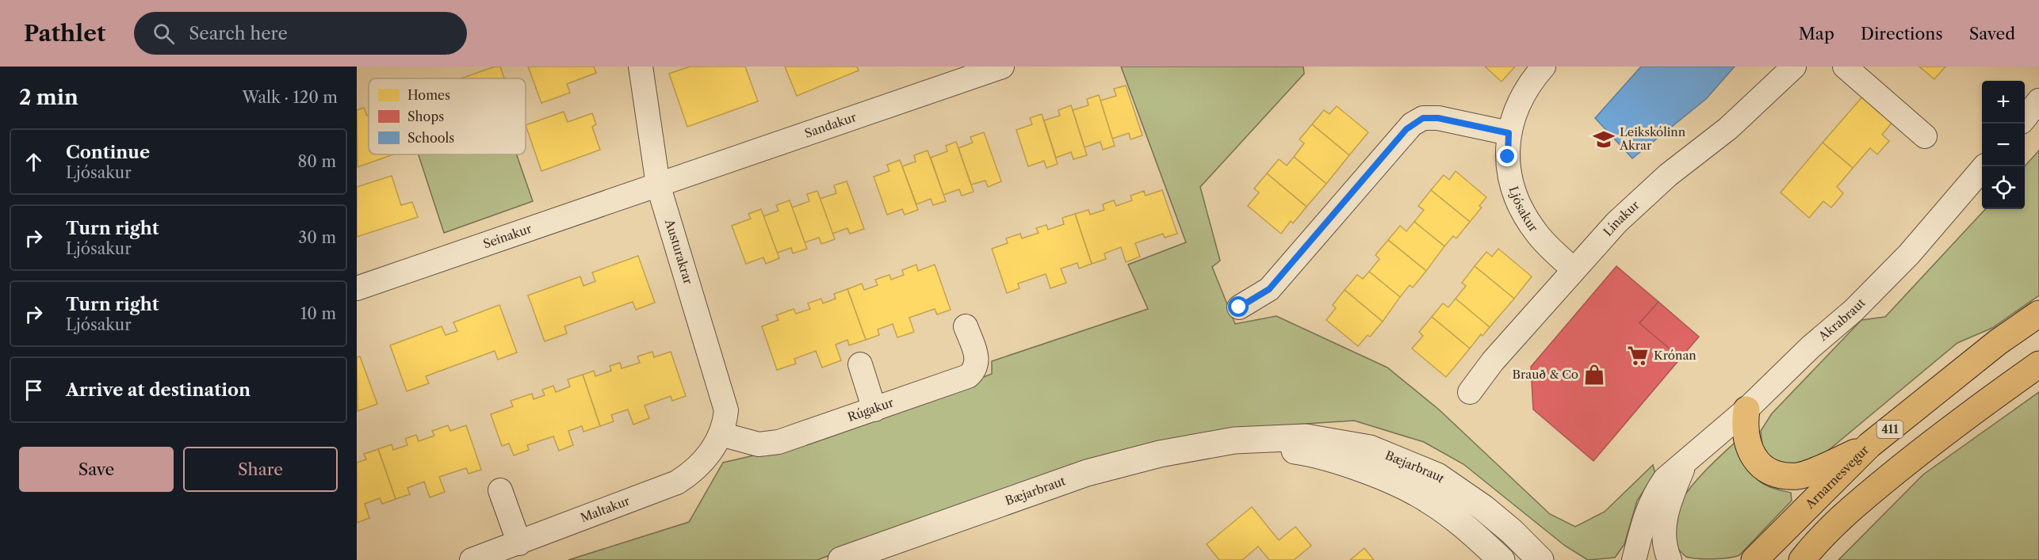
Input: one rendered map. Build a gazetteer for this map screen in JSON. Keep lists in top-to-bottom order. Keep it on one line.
{"streets":{"main road":["411","Arnarnesvegur"],"street":["Sandakur","Ljósakur","Línakur","Seinakur","Austurakrar","Akrabraut","Rúgakur","Bæjarbraut","Maltakur"]},"crossings":[["Sandakur","Seinakur"],["Sandakur","Austurakrar"],["Ljósakur","Línakur"],["Seinakur","Austurakrar"],["Austurakrar","Rúgakur"],["Austurakrar","Maltakur"],["Rúgakur","Maltakur"]],"places":{"school or university":["Leikskólinn Akrar"],"supermarket":["Krónan"],"shop":["Brauð & Co"]},"legend":["Homes","Shops","Schools"],"page":{"header":"Pathlet","search":"Search here","nav":["Map","Directions","Saved"],"heading":["2 min","Walk · 120 m"],"map_buttons":["+","−"],"list":[["Continue","Ljósakur","80 m"],["Turn right","Ljósakur","30 m"],["Turn right","Ljósakur","10 m"],"Arrive at destination"],"buttons":["Save","Share"]}}
